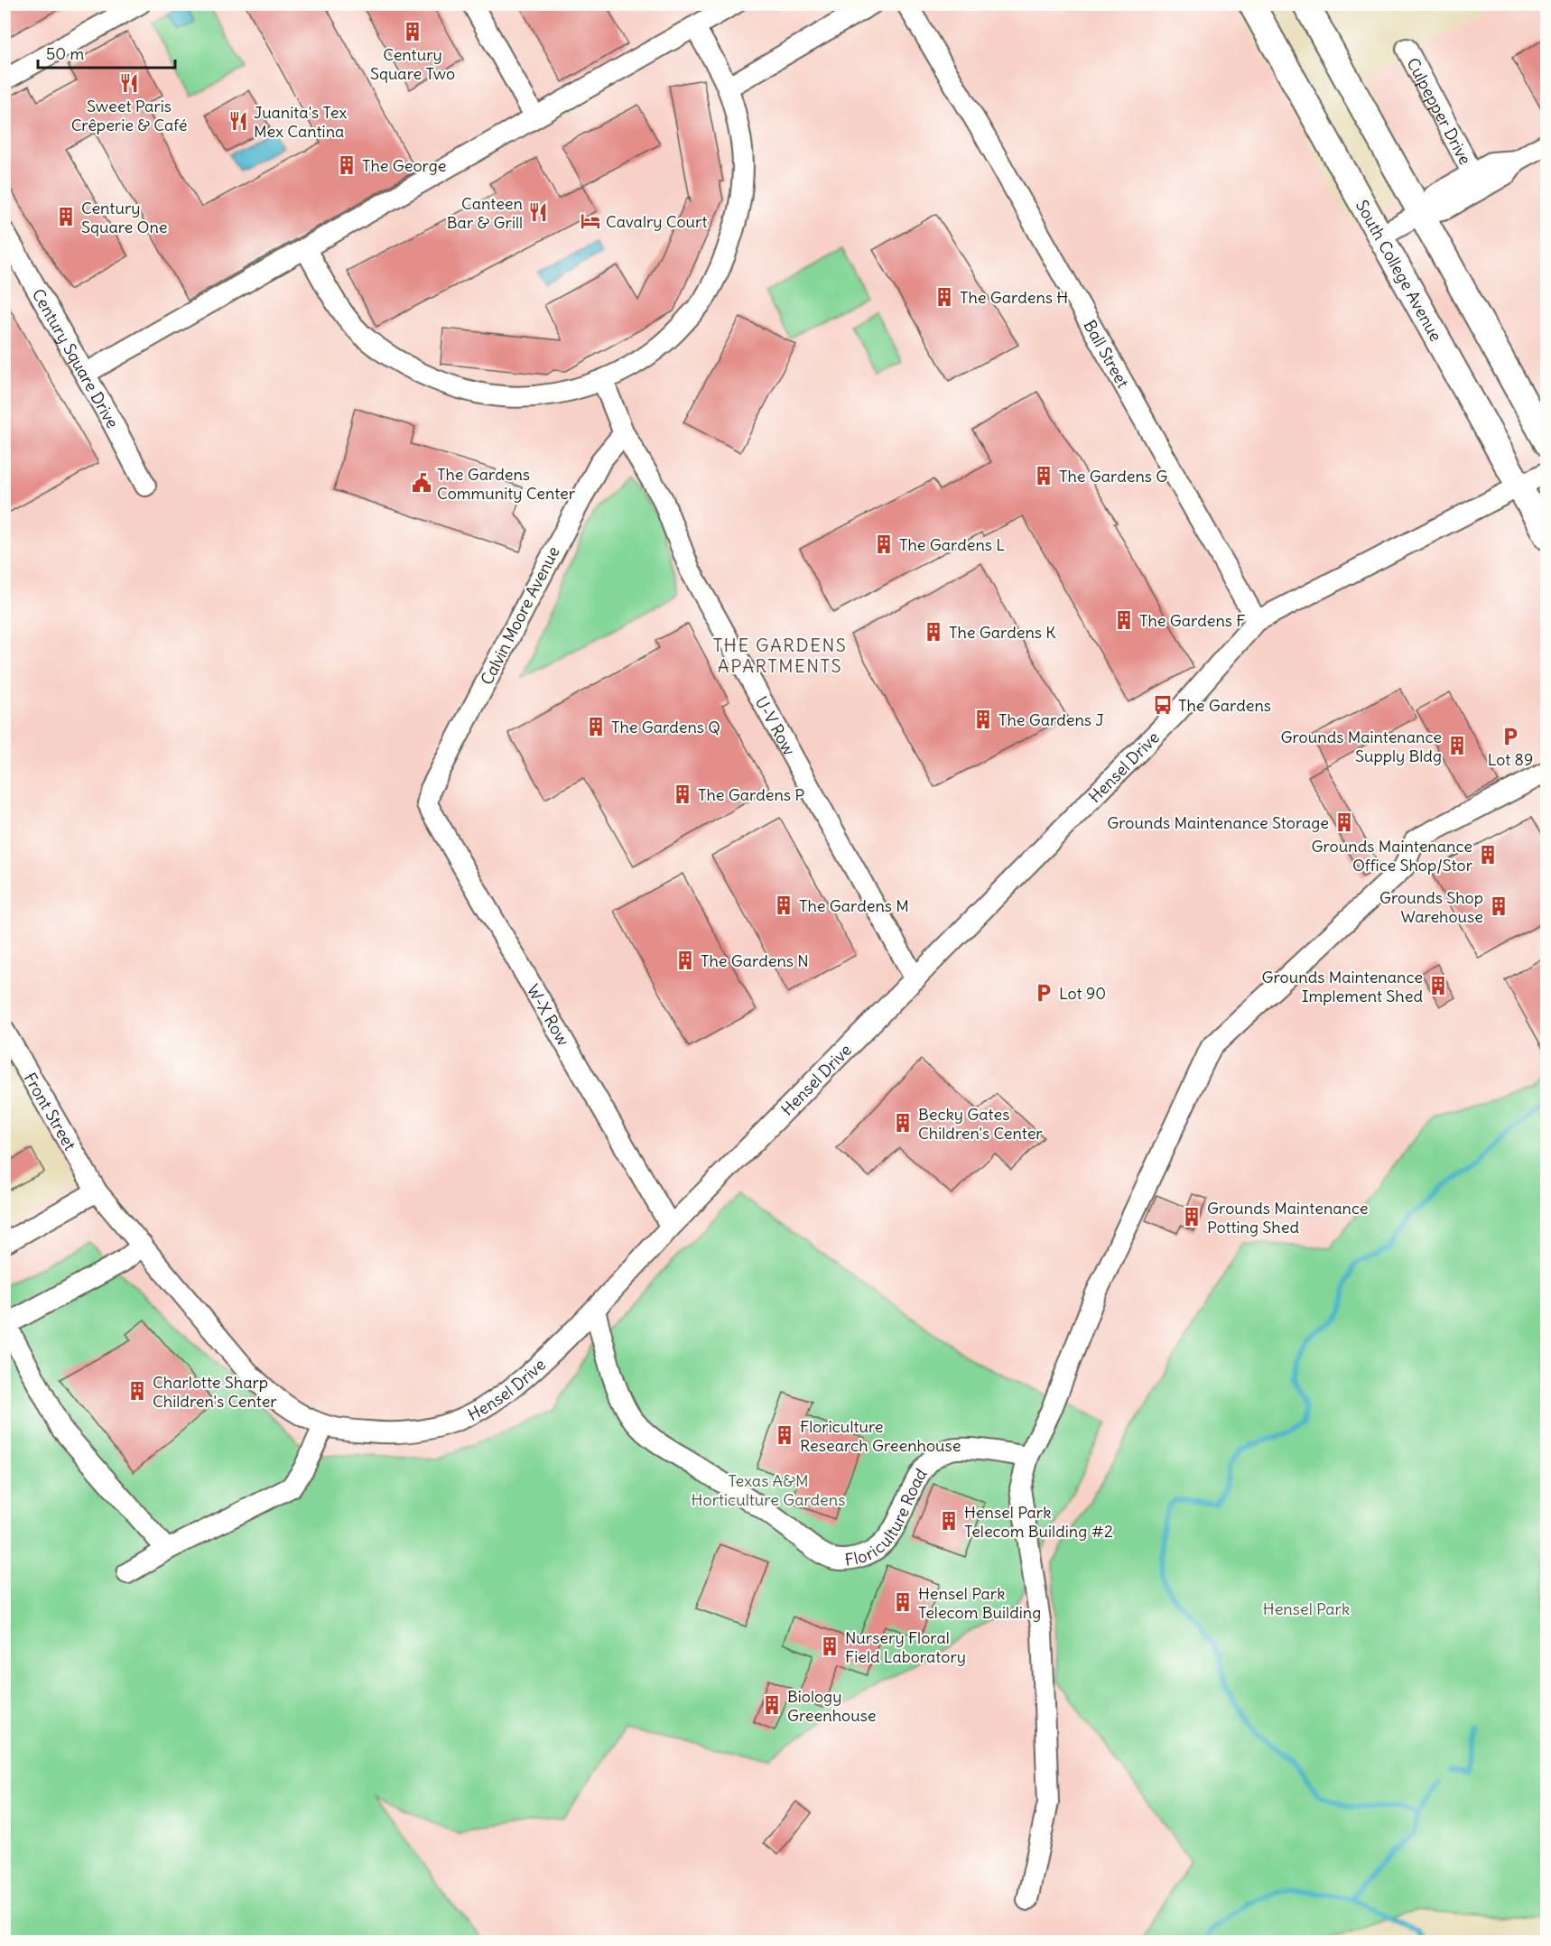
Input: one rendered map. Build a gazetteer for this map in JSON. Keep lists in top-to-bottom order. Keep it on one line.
{"streets":{"main road":["South College Avenue"],"street":["Culpepper Drive","Ball Street","Century Square Drive","Calvin Moore Avenue","U-V Row","Hensel Drive","W-X Row","Front Street","Floriculture Road"]},"crossings":[["South College Avenue","Hensel Drive"],["Ball Street","Hensel Drive"],["Calvin Moore Avenue","U-V Row"],["Calvin Moore Avenue","W-X Row"],["U-V Row","Hensel Drive"],["Hensel Drive","W-X Row"],["Hensel Drive","Front Street"],["Hensel Drive","Floriculture Road"]],"districts":["THE GARDENS APARTMENTS"],"parks":["Texas A&M Horticulture Gardens","Hensel Park"],"places":{"building":["Century Square Two","The George","Century Square One","The Gardens H","The Gardens G","The Gardens L","The Gardens F","The Gardens K","The Gardens J","The Gardens Q","Grounds Maintenance Supply Bldg","The Gardens P","Grounds Maintenance Storage","Grounds Maintenance Office Shop/Stor","The Gardens M","Grounds Shop Warehouse","The Gardens N","Grounds Maintenance Implement Shed","Becky Gates Children's Center","Grounds Maintenance Potting Shed","Charlotte Sharp Children's Center","Floriculture Research Greenhouse","Hensel Park Telecom Building #2","Hensel Park Telecom Building","Nursery Floral Field Laboratory","Biology Greenhouse"],"restaurant":["Sweet Paris Crêperie & Café","Juanita's Tex Mex Cantina","Canteen Bar & Grill"],"hotel":["Cavalry Court"],"public building":["The Gardens Community Center"],"bus stop":["The Gardens"],"parking":["Lot 89","Lot 90"]},"scale_bar":"50 m"}
